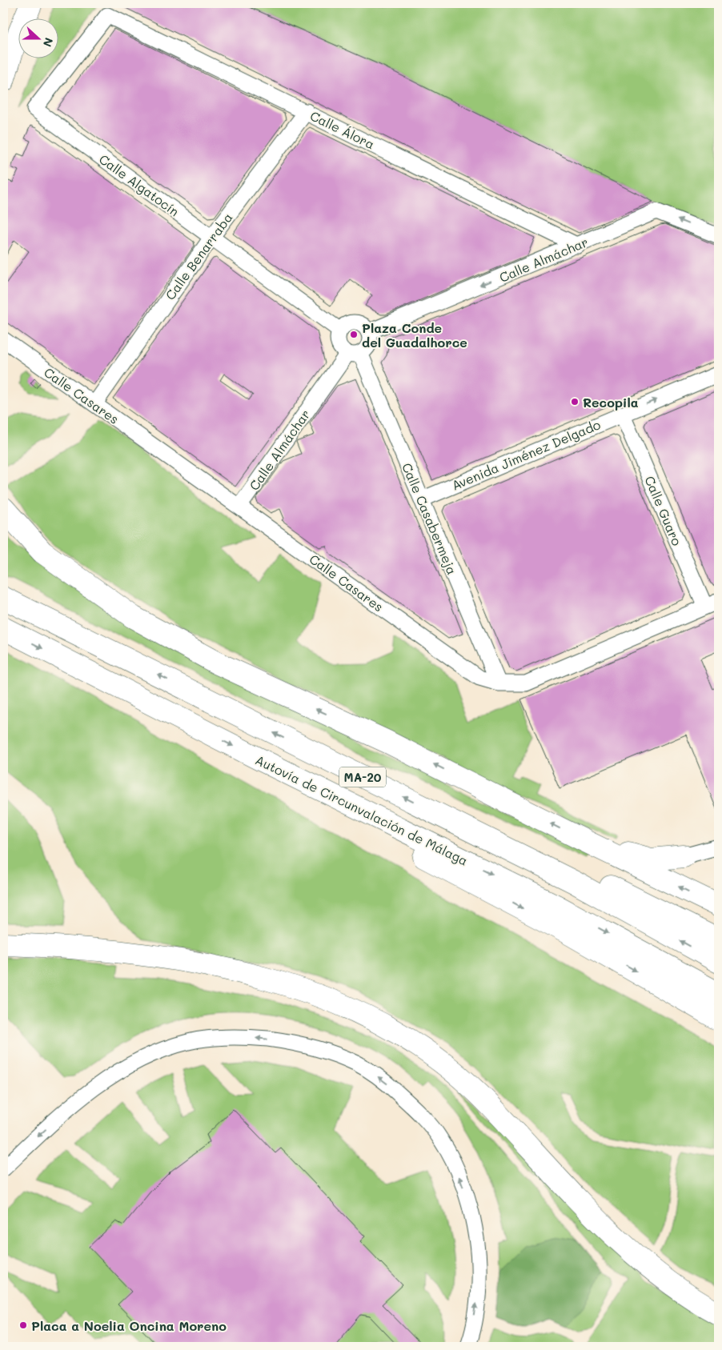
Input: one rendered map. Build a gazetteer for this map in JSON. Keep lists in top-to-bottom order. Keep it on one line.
{"streets":{"main road":["MA-20","Autovía de Circunvalación de Málaga"],"street":["Calle Álora","Calle Algatocín","Calle Benarraba","Calle Almáchar","Calle Casares","Avenida Jiménez Delgado","Calle Guaro","Calle Casabermeja"]},"crossings":[["Calle Álora","Calle Algatocín"],["Calle Álora","Calle Benarraba"],["Calle Álora","Calle Almáchar"],["Calle Algatocín","Calle Benarraba"],["Calle Algatocín","Calle Almáchar"],["Calle Algatocín","Calle Casabermeja"],["Calle Benarraba","Calle Casares"],["Calle Almáchar","Calle Casares"],["Calle Almáchar","Calle Casabermeja"],["Calle Casares","Calle Guaro"],["Calle Casares","Calle Casabermeja"],["Avenida Jiménez Delgado","Calle Guaro"],["Avenida Jiménez Delgado","Calle Casabermeja"]],"one_way":["Calle Almáchar"],"places":["Plaza Conde del Guadalhorce","Recopila","Placa a Noelia Oncina Moreno"],"north":"right"}
